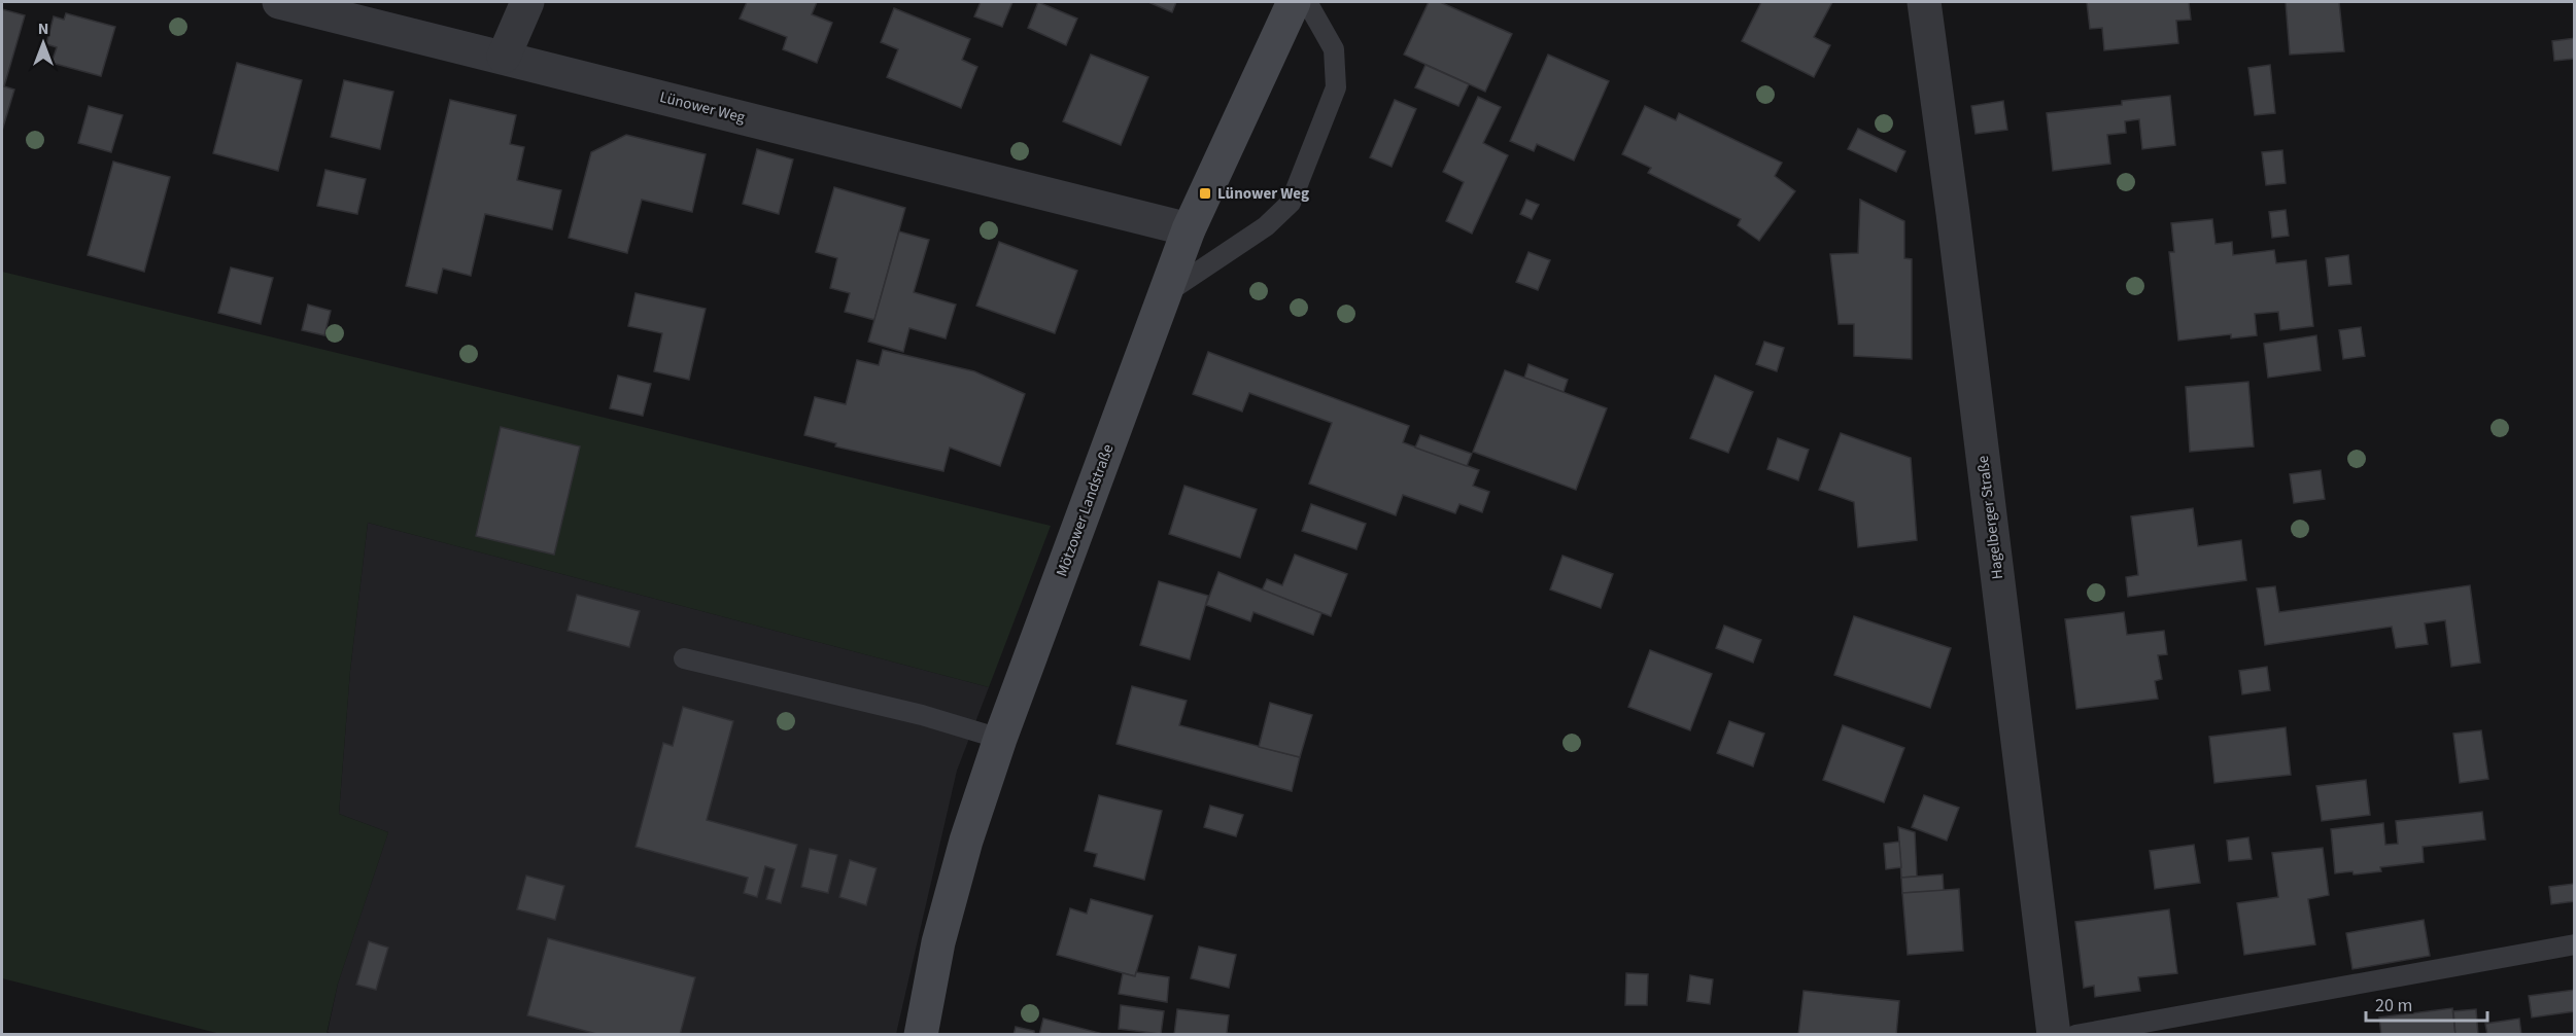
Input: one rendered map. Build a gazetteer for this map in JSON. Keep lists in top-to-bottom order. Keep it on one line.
{"streets":{"main road":["Mötzower Landstraße"],"street":["Lünower Weg","Hagelberger Straße"]},"crossings":[["Lünower Weg","Mötzower Landstraße"]],"places":{"transit":["Lünower Weg"]},"scale_bar":"20 m","north":"top"}
